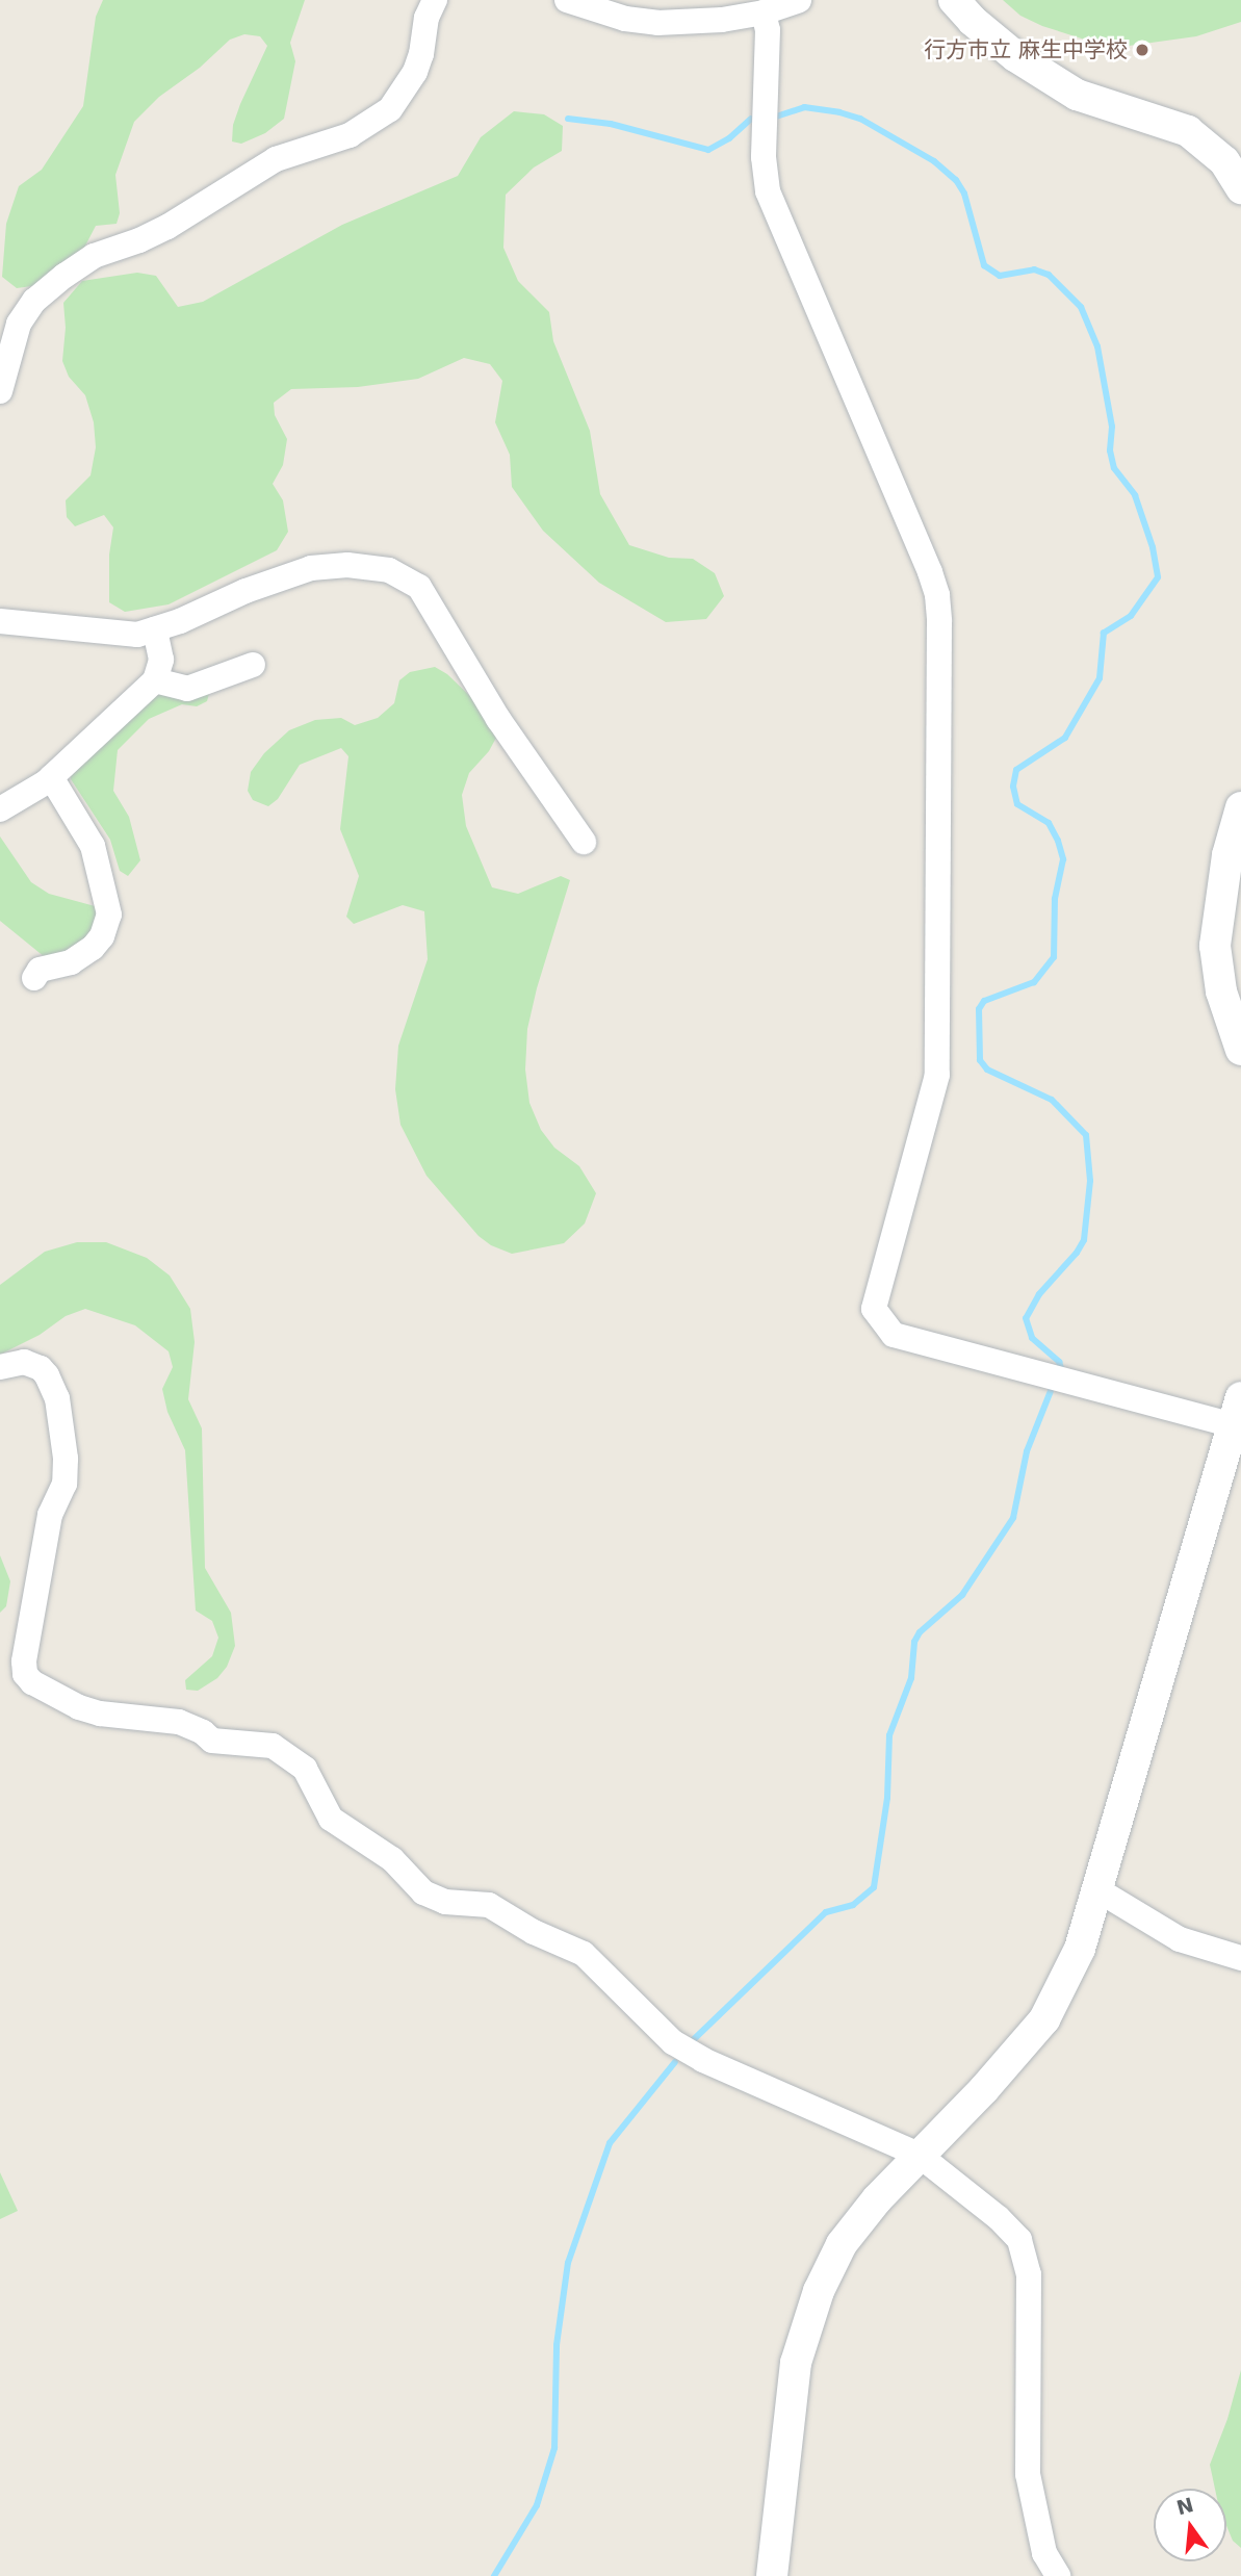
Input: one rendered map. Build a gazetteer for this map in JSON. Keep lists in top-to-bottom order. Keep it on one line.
{"places":["行方市立 麻生中学校"],"north":"top"}
